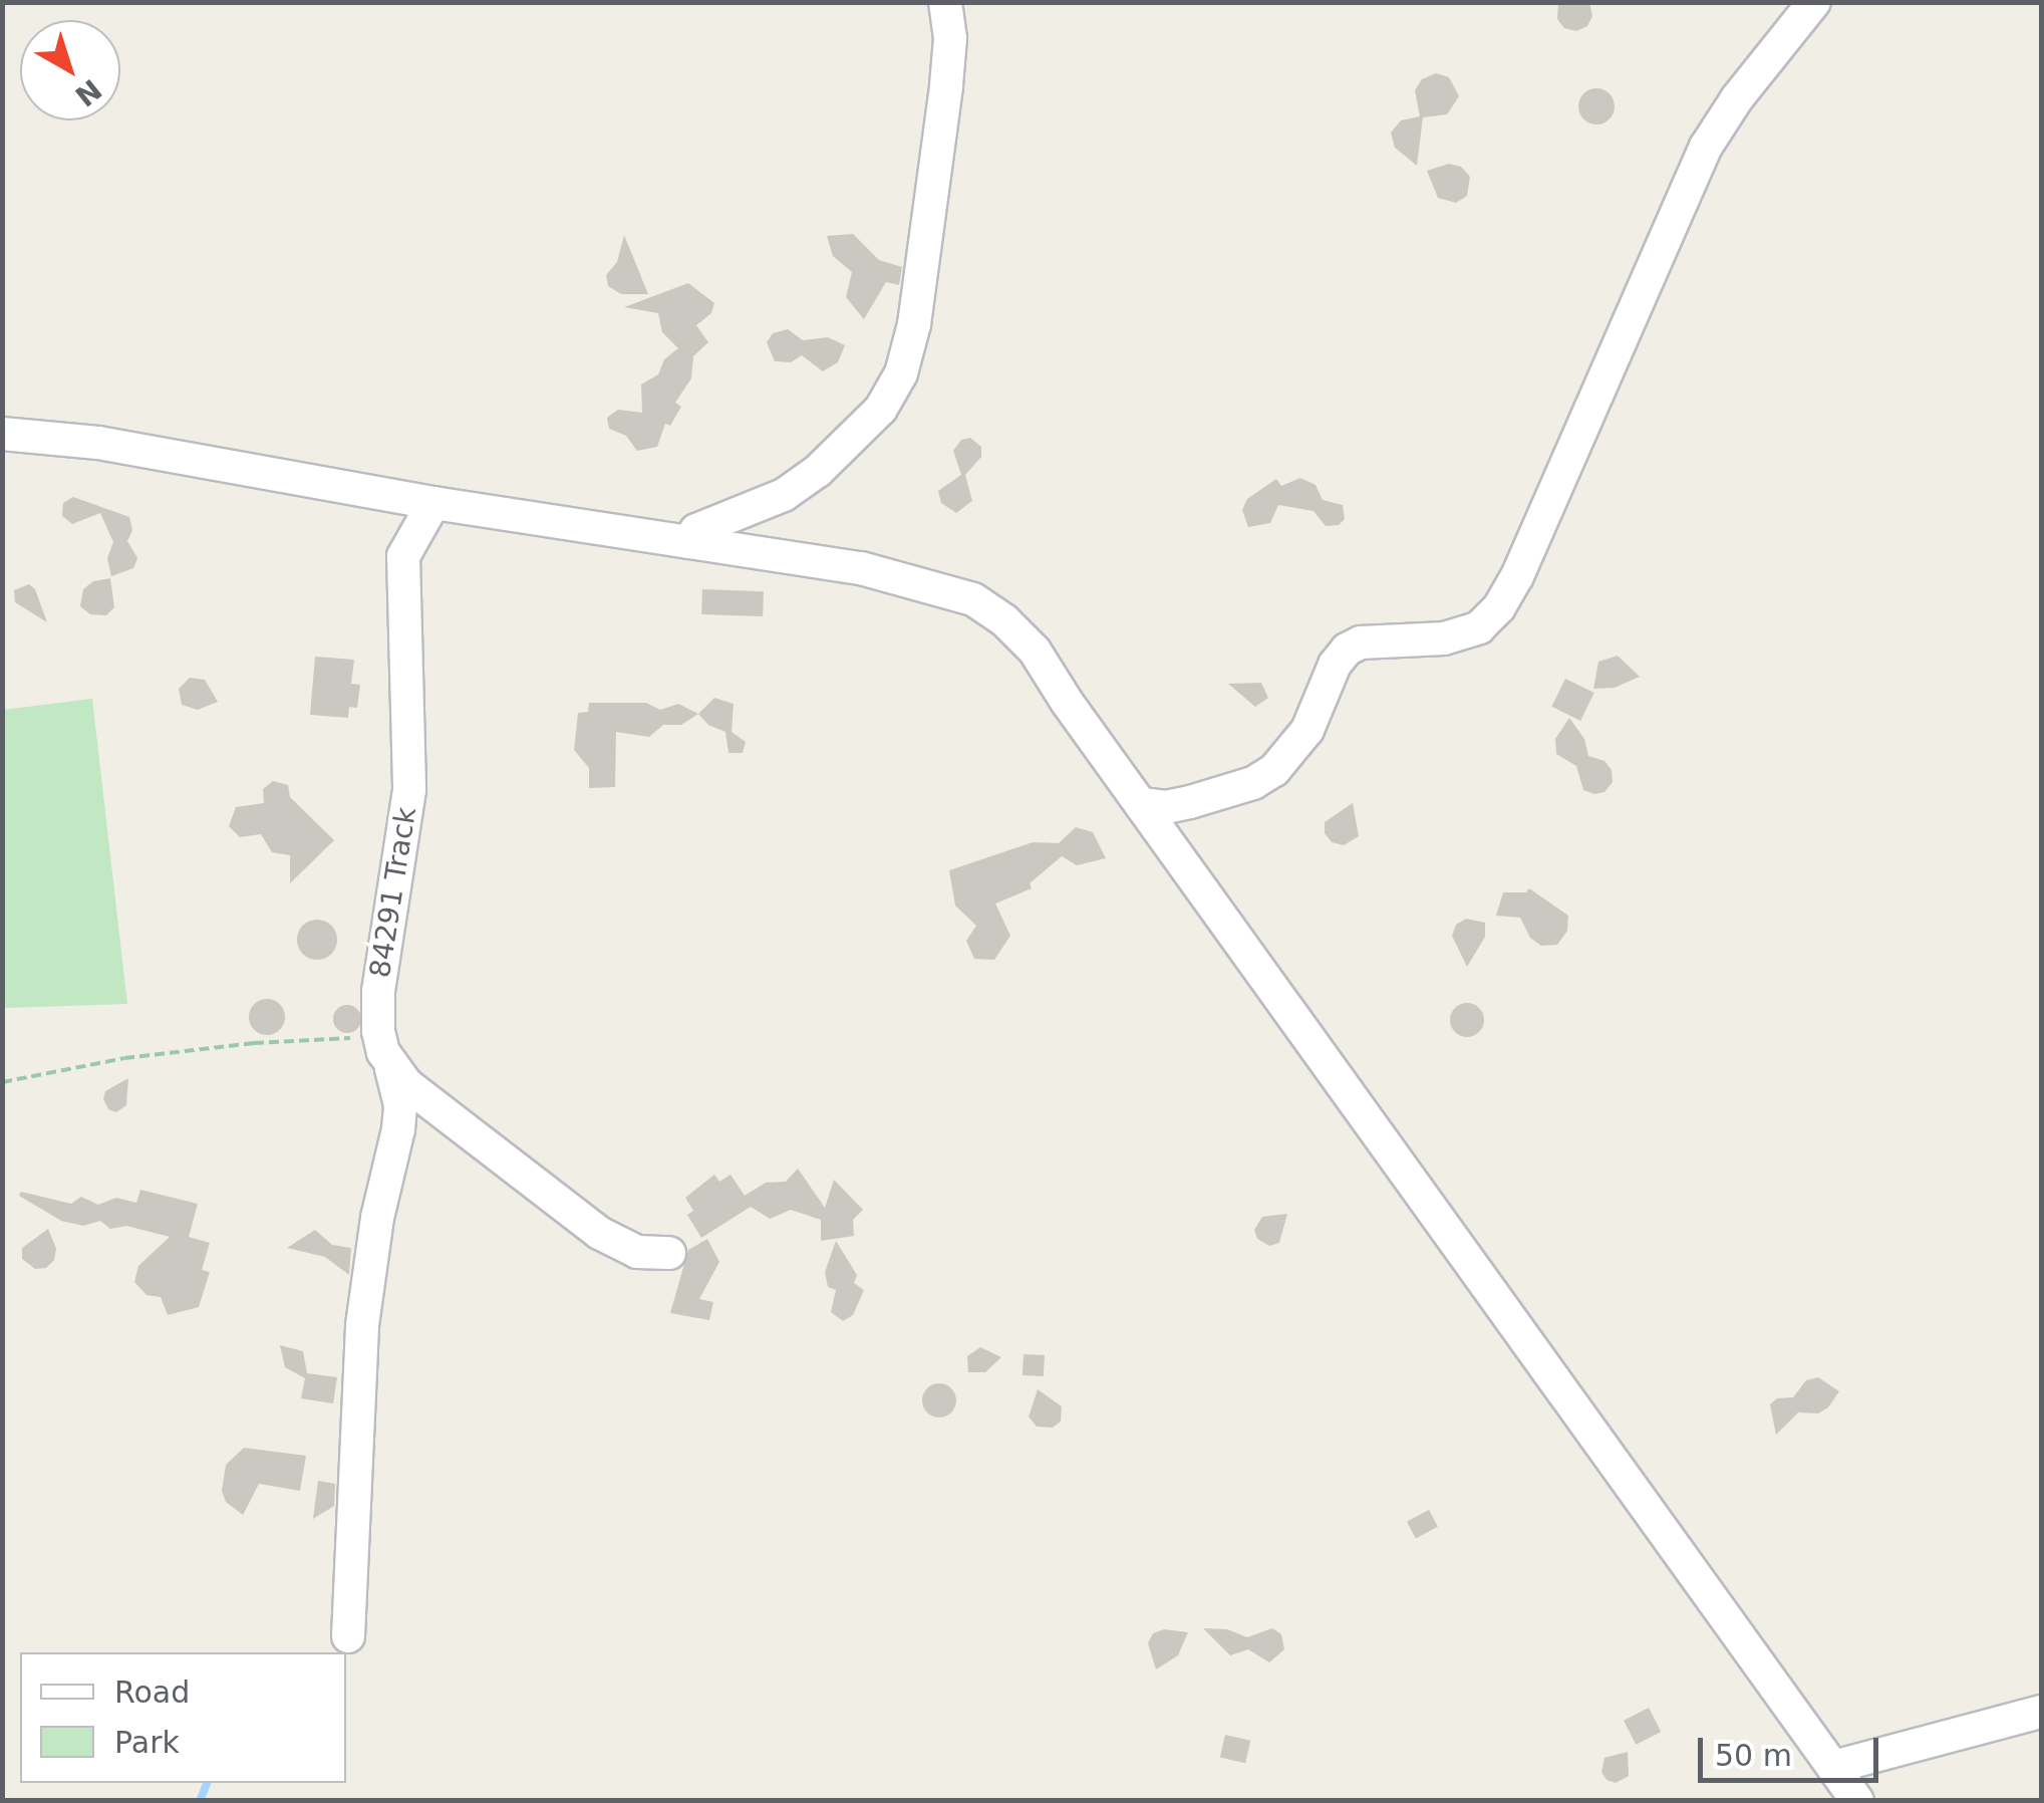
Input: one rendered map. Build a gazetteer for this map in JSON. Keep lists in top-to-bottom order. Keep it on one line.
{"streets":{"street":["84291 Track"]},"legend":["Road","Park"],"scale_bar":"50 m","north":"bottom right"}
